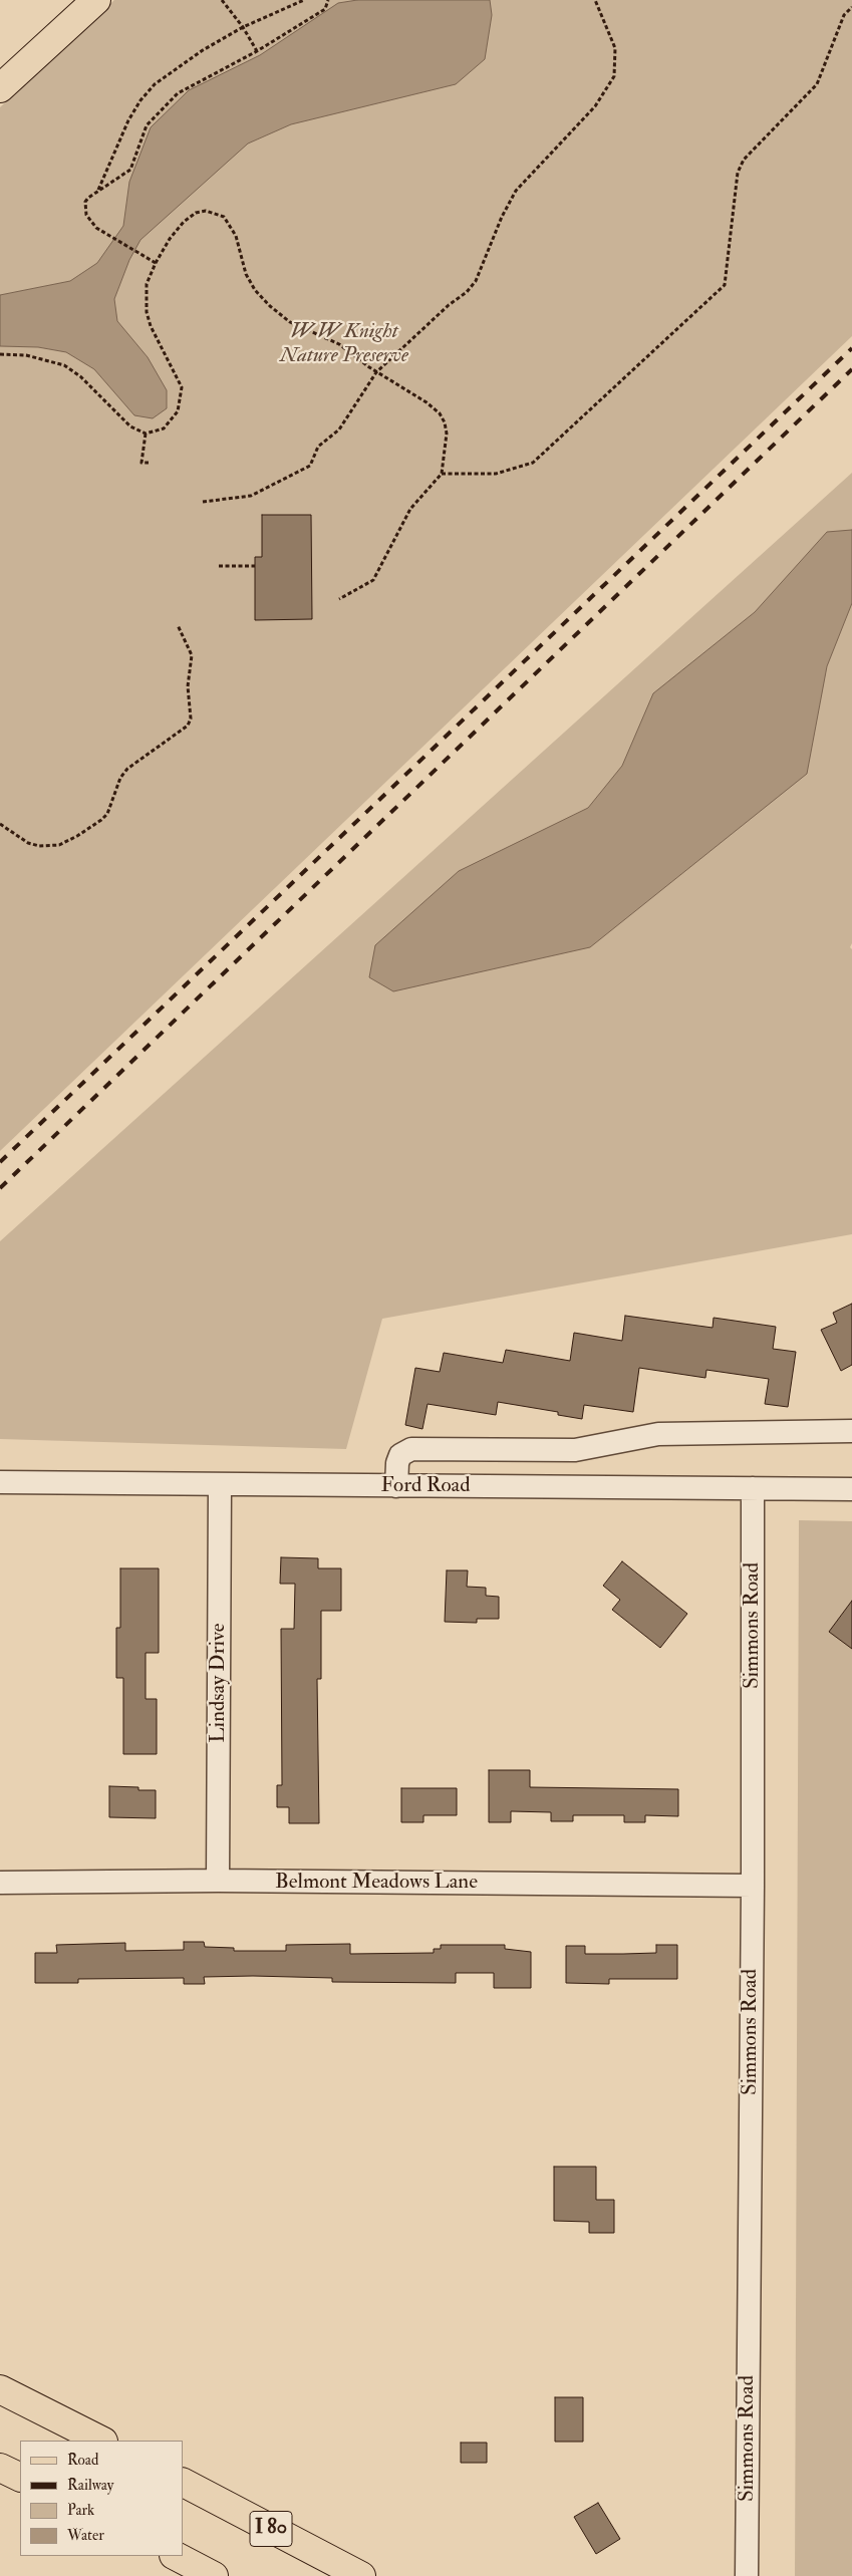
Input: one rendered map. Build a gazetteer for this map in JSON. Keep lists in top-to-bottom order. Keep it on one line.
{"streets":{"main road":["I 80"],"street":["Ford Road","Simmons Road","Lindsay Drive","Belmont Meadows Lane"]},"crossings":[["Ford Road","Simmons Road"],["Ford Road","Lindsay Drive"],["Simmons Road","Belmont Meadows Lane"],["Lindsay Drive","Belmont Meadows Lane"]],"parks":["W W Knight Nature Preserve"],"legend":["Road","Railway","Park","Water"]}
